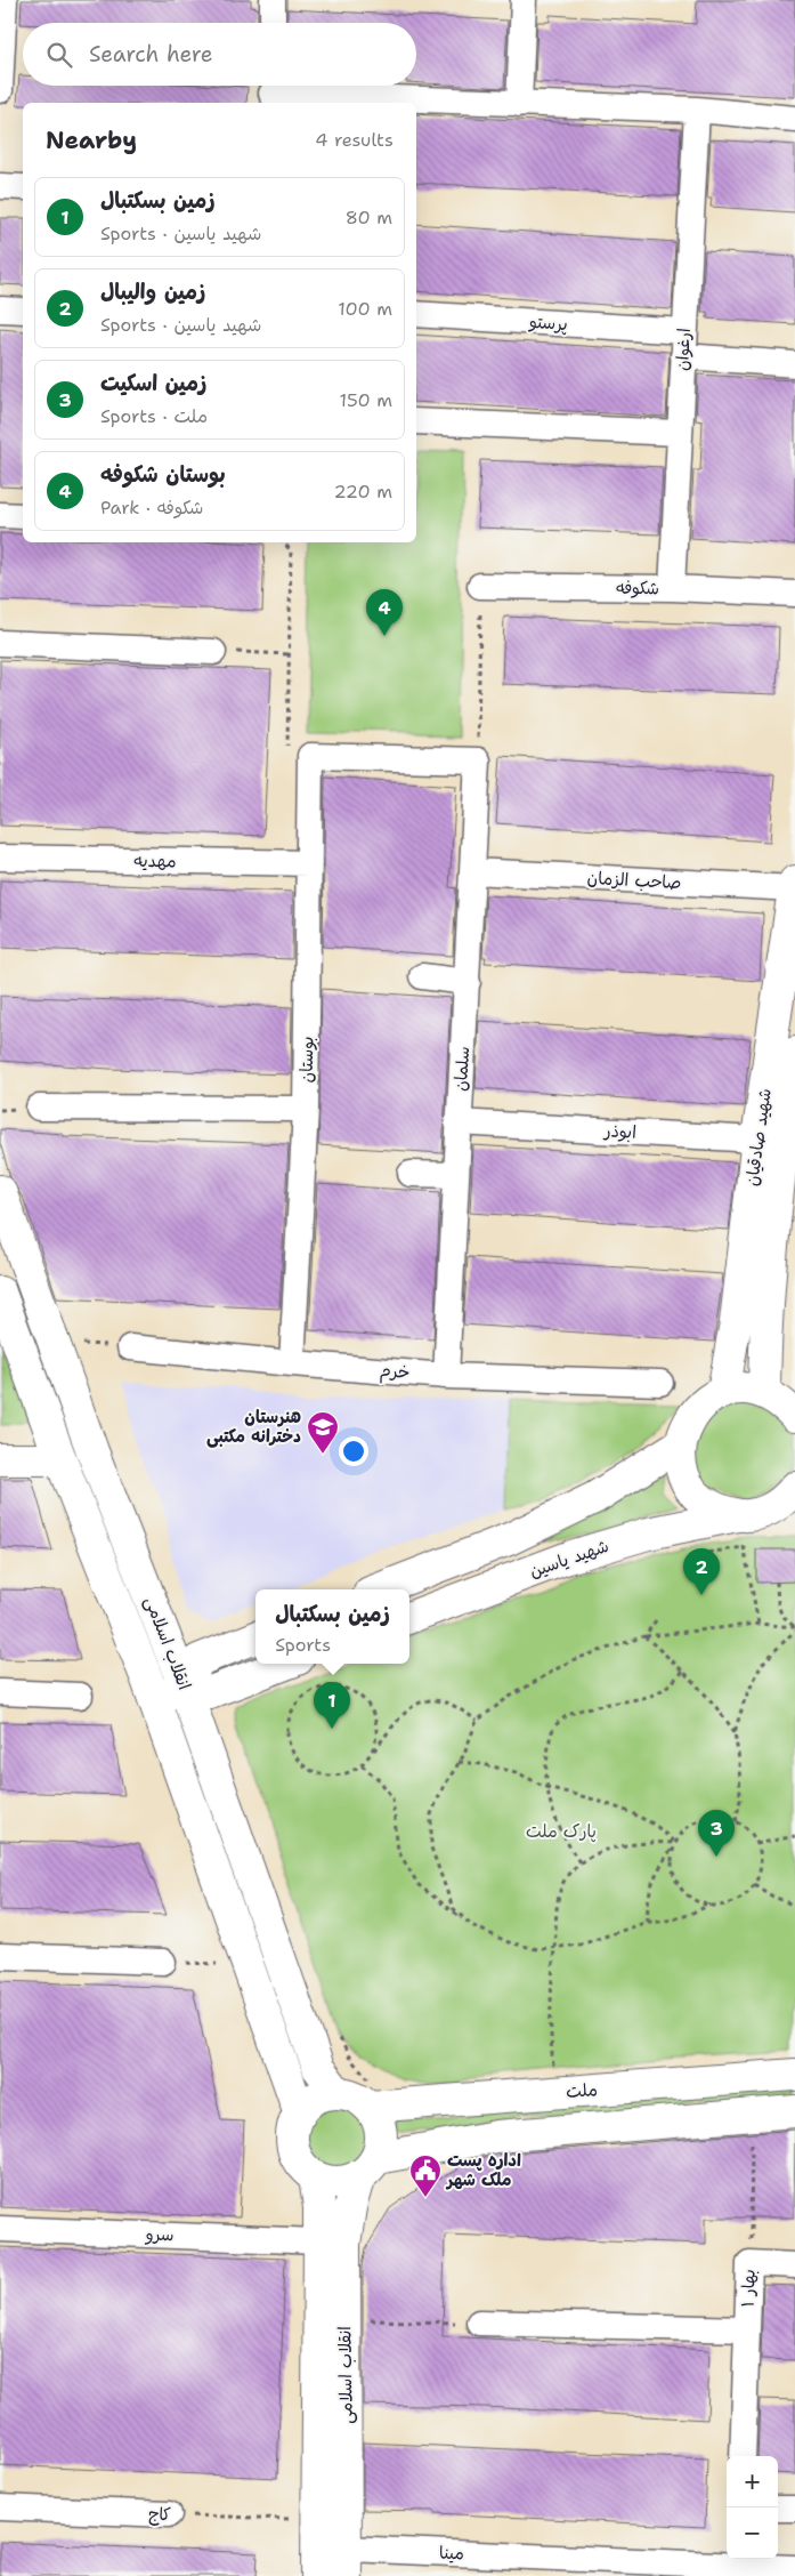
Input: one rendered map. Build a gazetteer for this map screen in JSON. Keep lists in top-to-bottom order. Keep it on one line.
{"streets":{"street":["پرستو","ارغوان","شکوفه","مهدیه","صاحب الزمان","بوستان","سلمان","ابوذر","شهید صادقیان","خرم","شهید یاسین","انقلاب اسلامی","ملت","سرو","بهار ۱","کاج","مینا"]},"crossings":[["پرستو","ارغوان"],["ارغوان","شکوفه"],["مهدیه","بوستان"],["صاحب الزمان","سلمان"],["صاحب الزمان","شهید صادقیان"],["بوستان","خرم"],["سلمان","ابوذر"],["سلمان","خرم"],["ابوذر","شهید صادقیان"],["انقلاب اسلامی","ملت"],["انقلاب اسلامی","سرو"],["انقلاب اسلامی","کاج"],["انقلاب اسلامی","مینا"]],"parks":["پارک ملت"],"places":{"school or university":["هنرستان دخترانه مکتبی"],"public building":["اداره پست ملک شهر"]},"page":{"search":"Search here","heading":["Nearby","4 results"],"list":[{"mark":"1","name":"زمین بسکتبال","note":"Sports · شهید یاسین","value":"80 m"},{"mark":"2","name":"زمین والیبال","note":"Sports · شهید یاسین","value":"100 m"},{"mark":"3","name":"زمین اسکیت","note":"Sports · ملت","value":"150 m"},{"mark":"4","name":"بوستان شکوفه","note":"Park · شکوفه","value":"220 m"}],"pins":["4","2","1","3"],"popup":["زمین بسکتبال","Sports"],"map_buttons":["+","−"]}}
